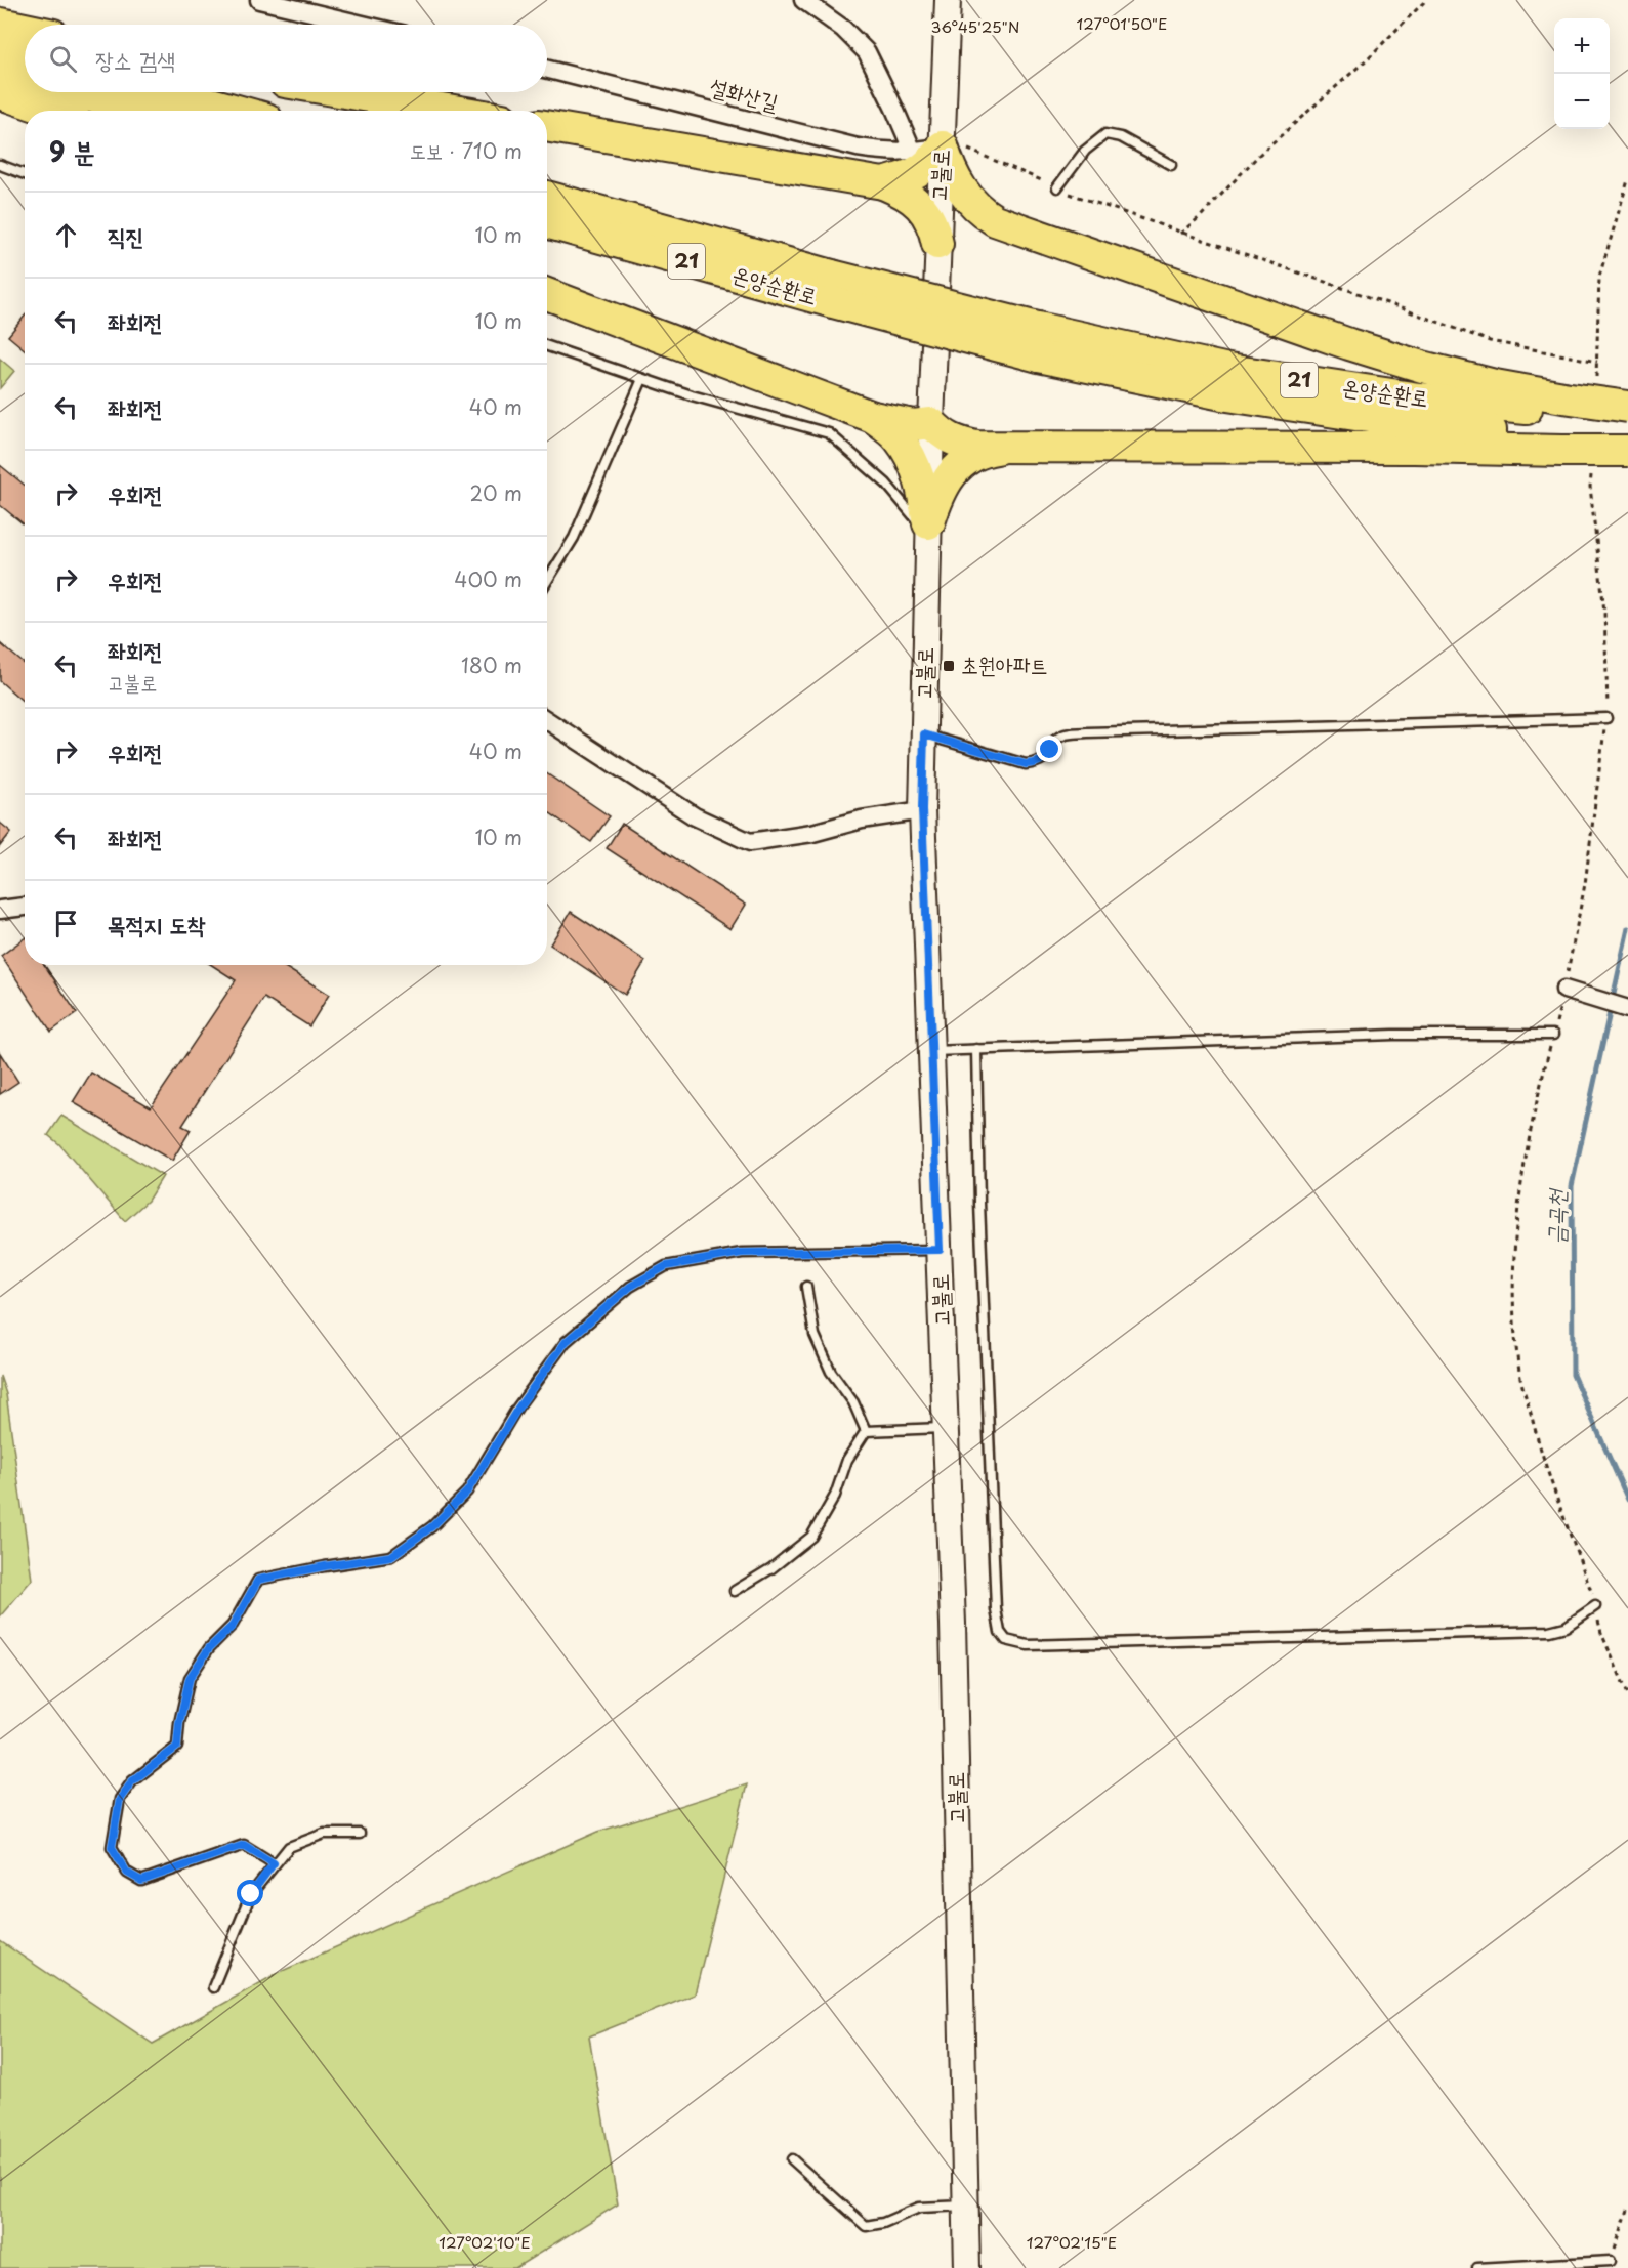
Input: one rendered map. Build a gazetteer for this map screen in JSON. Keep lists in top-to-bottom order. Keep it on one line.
{"streets":{"highway":["21","온양순환로"],"main road":["고불로"],"street":["설화산길"]},"crossings":[["설화산길","고불로"]],"water":["금곡천"],"places":{"transit":["초원아파트"]},"page":{"map_buttons":["+","−"],"search":"장소 검색","heading":["9 분","도보 · 710 m"],"list":[["직진","10 m"],["좌회전","10 m"],["좌회전","40 m"],["우회전","20 m"],["우회전","400 m"],["좌회전","고불로","180 m"],["우회전","40 m"],["좌회전","10 m"],"목적지 도착"]},"coordinates":["127°01'50\"E","36°45'25\"N","127°02'10\"E","127°02'15\"E"]}
